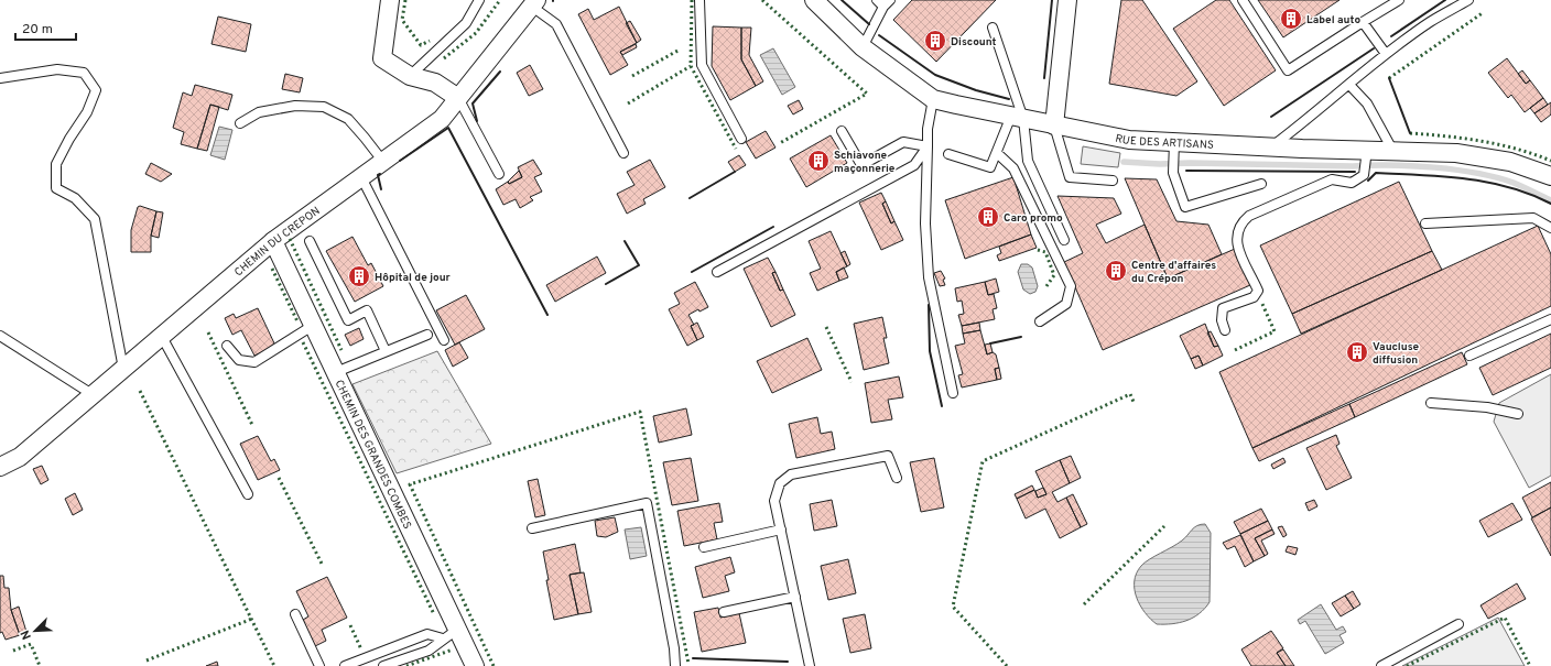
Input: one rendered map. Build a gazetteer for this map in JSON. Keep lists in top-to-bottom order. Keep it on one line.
{"streets":{"street":["RUE DES ARTISANS","CHEMIN DU CREPON","CHEMIN DES GRANDES COMBES"]},"crossings":[["CHEMIN DU CREPON","CHEMIN DES GRANDES COMBES"]],"places":{"building":["Label auto","Discount","Schiavone maçonnerie","Caro promo","Centre d'affaires du Crépon","Hôpital de jour","Vaucluse diffusion"]},"scale_bar":"20 m","north":"bottom left"}
